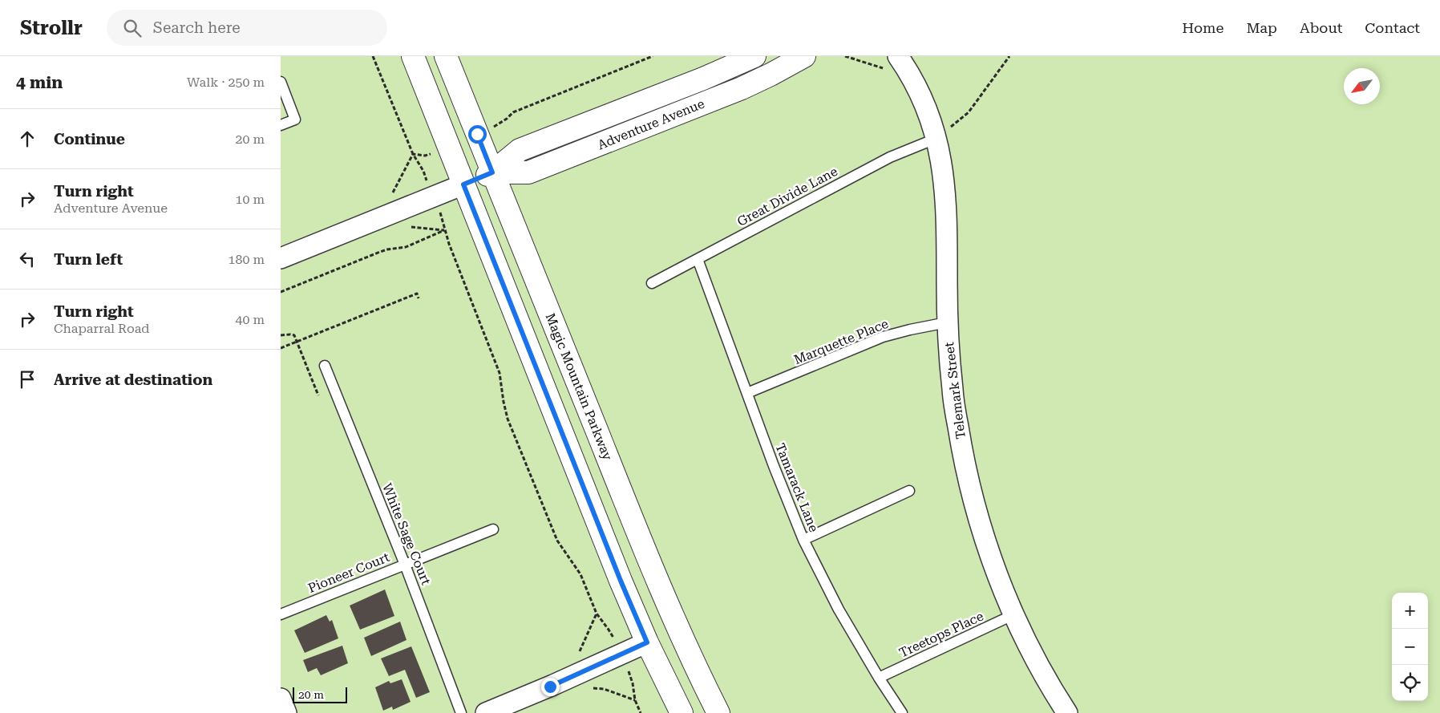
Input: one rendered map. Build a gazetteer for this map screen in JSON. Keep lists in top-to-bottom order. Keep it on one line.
{"streets":{"street":["Adventure Avenue","Magic Mountain Parkway","Telemark Street"],"lane":["Great Divide Lane","Marquette Place","Tamarack Lane","White Sage Court","Pioneer Court","Treetops Place"]},"crossings":[["Adventure Avenue","Magic Mountain Parkway"],["Great Divide Lane","Telemark Street"],["Great Divide Lane","Tamarack Lane"],["Marquette Place","Telemark Street"],["Marquette Place","Tamarack Lane"],["Telemark Street","Treetops Place"],["Tamarack Lane","Treetops Place"],["White Sage Court","Pioneer Court"]],"scale_bar":"20 m","north":"bottom left","page":{"header":"Strollr","search":"Search here","nav":["Home","Map","About","Contact"],"heading":["4 min","Walk · 250 m"],"list":[["Continue","20 m"],["Turn right","Adventure Avenue","10 m"],["Turn left","180 m"],["Turn right","Chaparral Road","40 m"],"Arrive at destination"],"map_buttons":["+","−"],"scale":"20 m"}}
